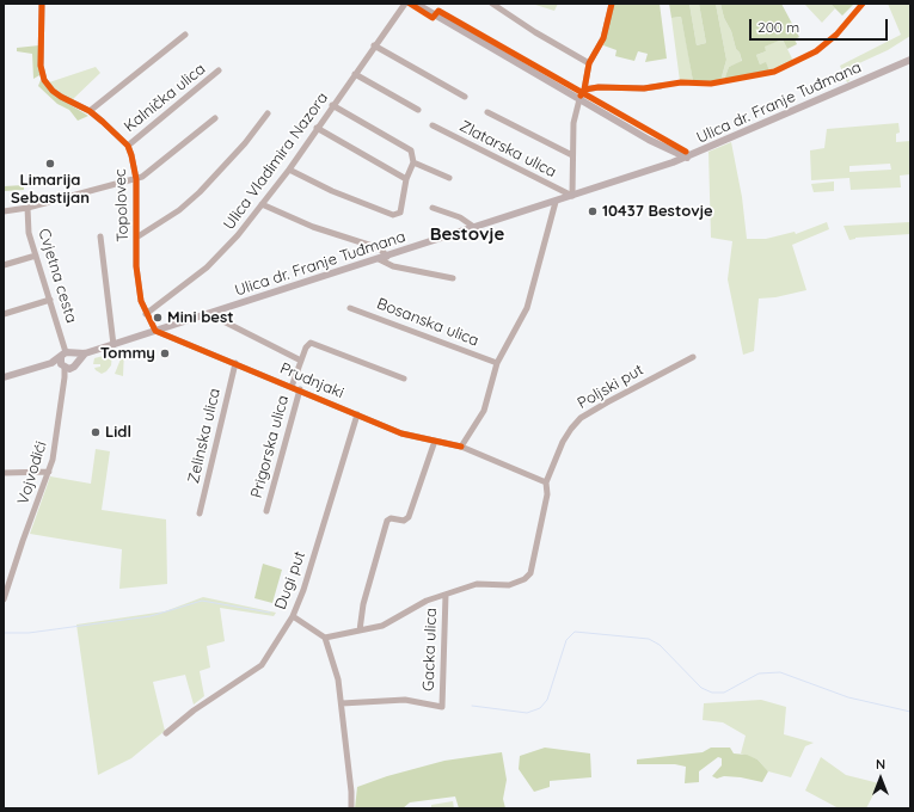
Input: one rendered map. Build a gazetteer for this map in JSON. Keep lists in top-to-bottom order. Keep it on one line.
{"streets":{"main road":["Ulica dr. Franje Tuđmana"],"street":["Kalnička ulica","Zlatarska ulica","Ulica Vladimira Nazora","Topolovec","Cvjetna cesta","Bosanska ulica","Prudnjaki","Poljski put","Zelinska ulica","Prigorska ulica","Vojvodići","Dugi put","Gacka ulica"]},"crossings":[["Kalnička ulica","Topolovec"],["Ulica dr. Franje Tuđmana","Zlatarska ulica"],["Ulica dr. Franje Tuđmana","Topolovec"],["Ulica dr. Franje Tuđmana","Cvjetna cesta"],["Ulica dr. Franje Tuđmana","Prudnjaki"],["Ulica dr. Franje Tuđmana","Vojvodići"],["Ulica Vladimira Nazora","Topolovec"],["Topolovec","Prudnjaki"],["Cvjetna cesta","Vojvodići"],["Prudnjaki","Poljski put"],["Prudnjaki","Zelinska ulica"],["Prudnjaki","Prigorska ulica"],["Prudnjaki","Dugi put"],["Poljski put","Gacka ulica"]],"districts":["Bestovje"],"places":["Limarija Sebastijan","10437 Bestovje","Mini best","Tommy","Lidl"],"scale_bar":"200 m","north":"top"}
